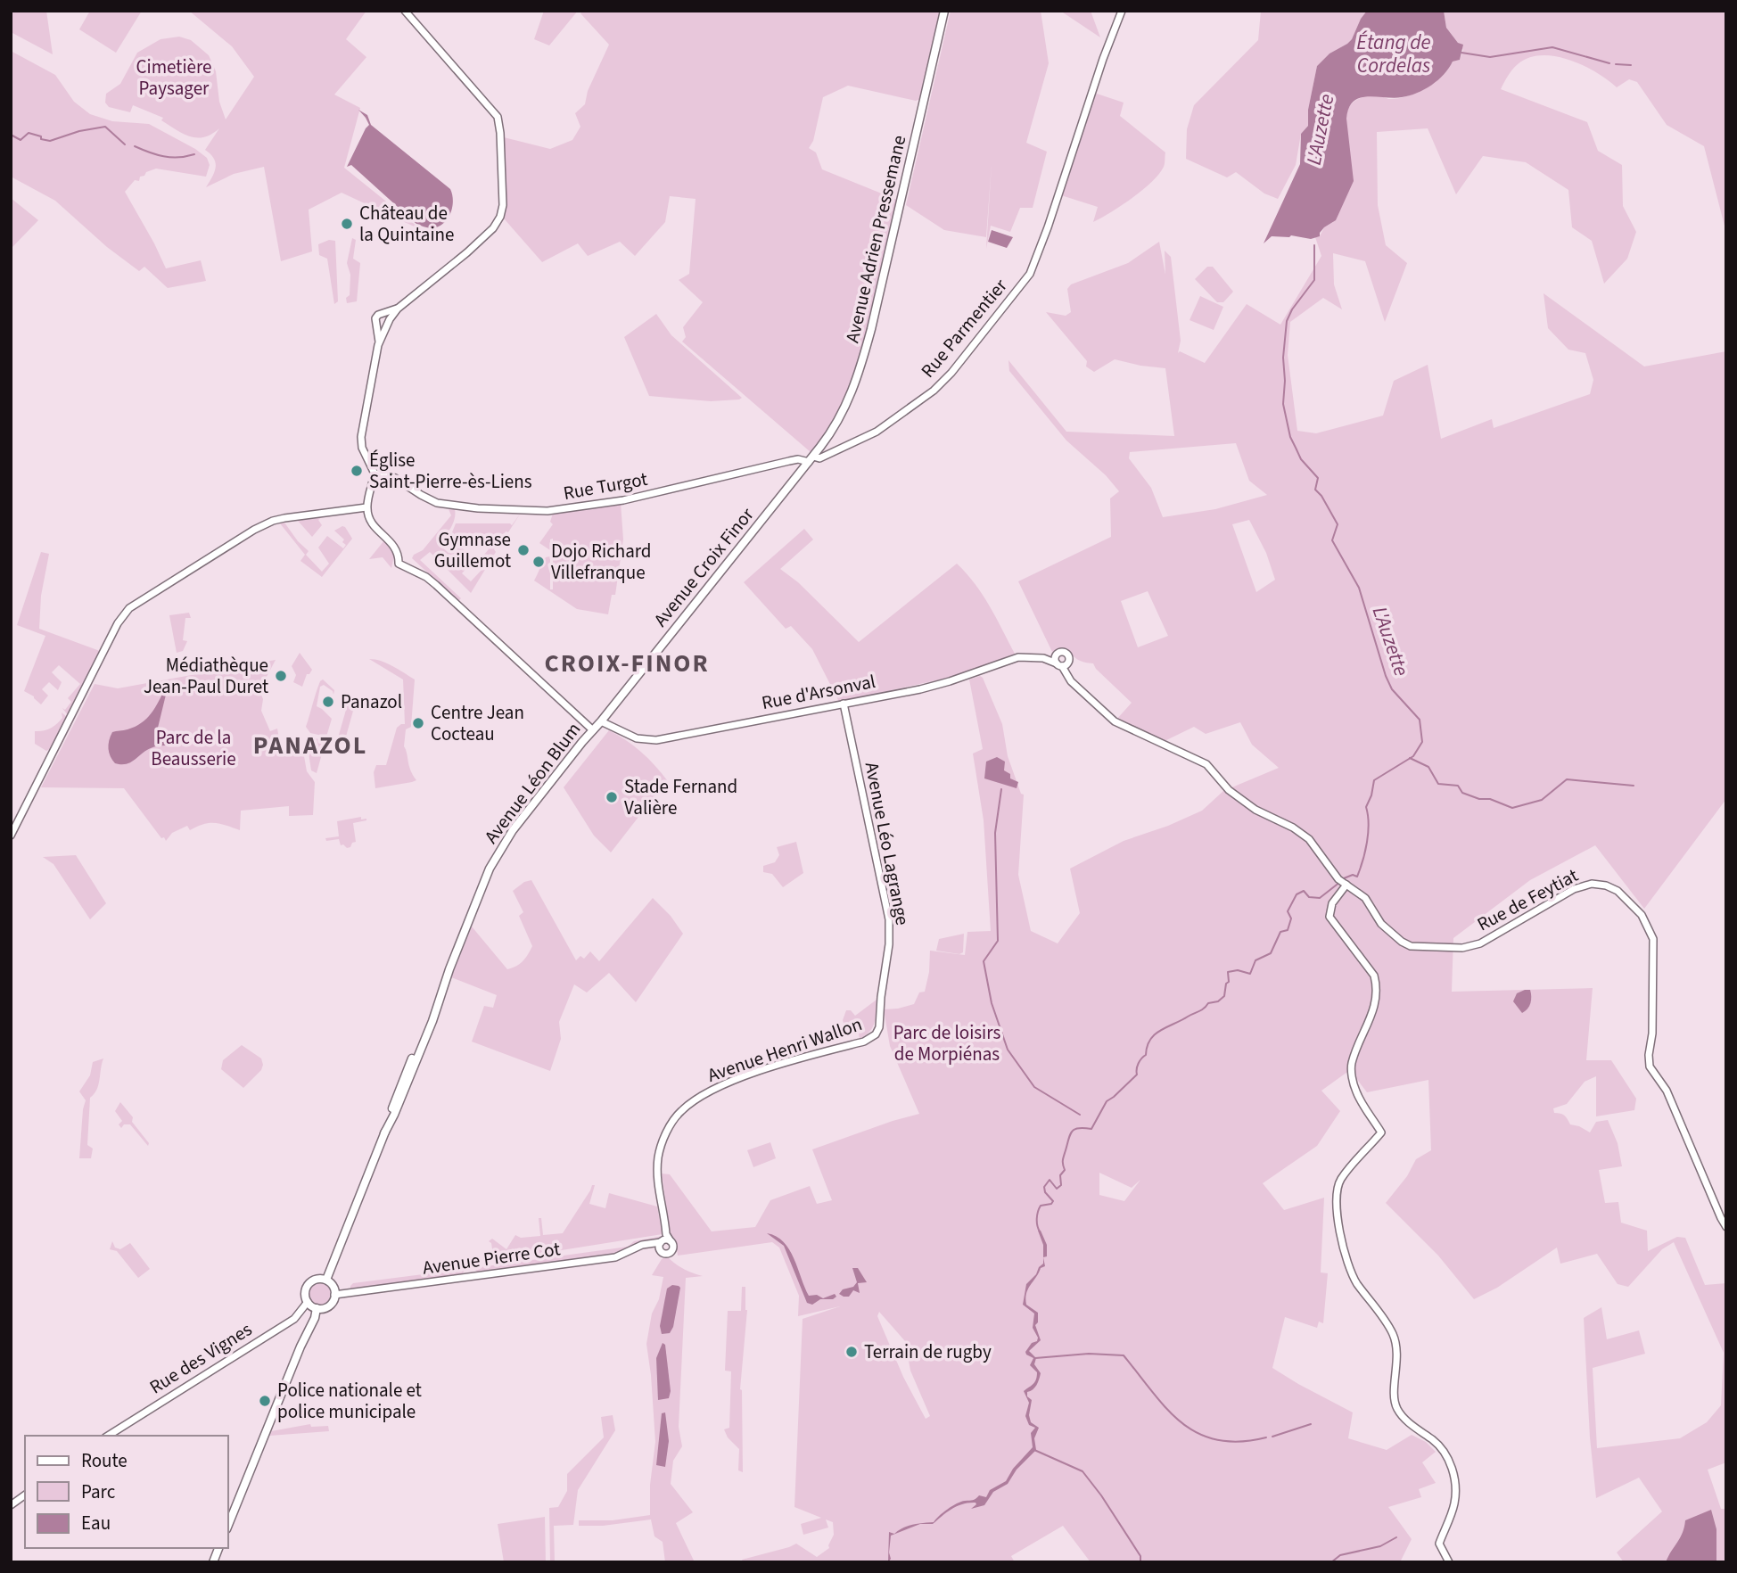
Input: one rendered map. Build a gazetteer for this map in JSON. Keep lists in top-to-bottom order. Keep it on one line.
{"streets":{"main road":["Avenue Adrien Pressemane","Avenue Croix Finor","Avenue Léon Blum"],"street":["Rue Parmentier","Rue Turgot","Rue d'Arsonval","Avenue Léo Lagrange","Rue de Feytiat","Avenue Henri Wallon","Avenue Pierre Cot","Rue des Vignes"]},"crossings":[["Avenue Adrien Pressemane","Rue Parmentier"],["Avenue Adrien Pressemane","Rue Turgot"],["Avenue Adrien Pressemane","Avenue Croix Finor"],["Rue Parmentier","Rue Turgot"],["Rue Parmentier","Avenue Croix Finor"],["Rue Turgot","Avenue Croix Finor"],["Avenue Croix Finor","Rue d'Arsonval"],["Avenue Croix Finor","Avenue Léon Blum"],["Rue d'Arsonval","Avenue Léon Blum"],["Rue d'Arsonval","Avenue Léo Lagrange"],["Rue d'Arsonval","Rue de Feytiat"],["Avenue Léon Blum","Avenue Pierre Cot"],["Avenue Léon Blum","Rue des Vignes"],["Avenue Léo Lagrange","Avenue Henri Wallon"],["Avenue Henri Wallon","Avenue Pierre Cot"],["Avenue Pierre Cot","Rue des Vignes"]],"districts":["CROIX-FINOR","PANAZOL"],"water":["Étang de Cordelas","L'Auzette"],"parks":["Cimetière Paysager","Parc de la Beausserie","Parc de loisirs de Morpiénas"],"places":["Château de la Quintaine","Église Saint-Pierre-ès-Liens","Gymnase Guillemot","Dojo Richard Villefranque","Médiathèque Jean-Paul Duret","Panazol","Centre Jean Cocteau","Stade Fernand Valière","Terrain de rugby","Police nationale et police municipale"],"legend":["Route","Parc","Eau"]}
